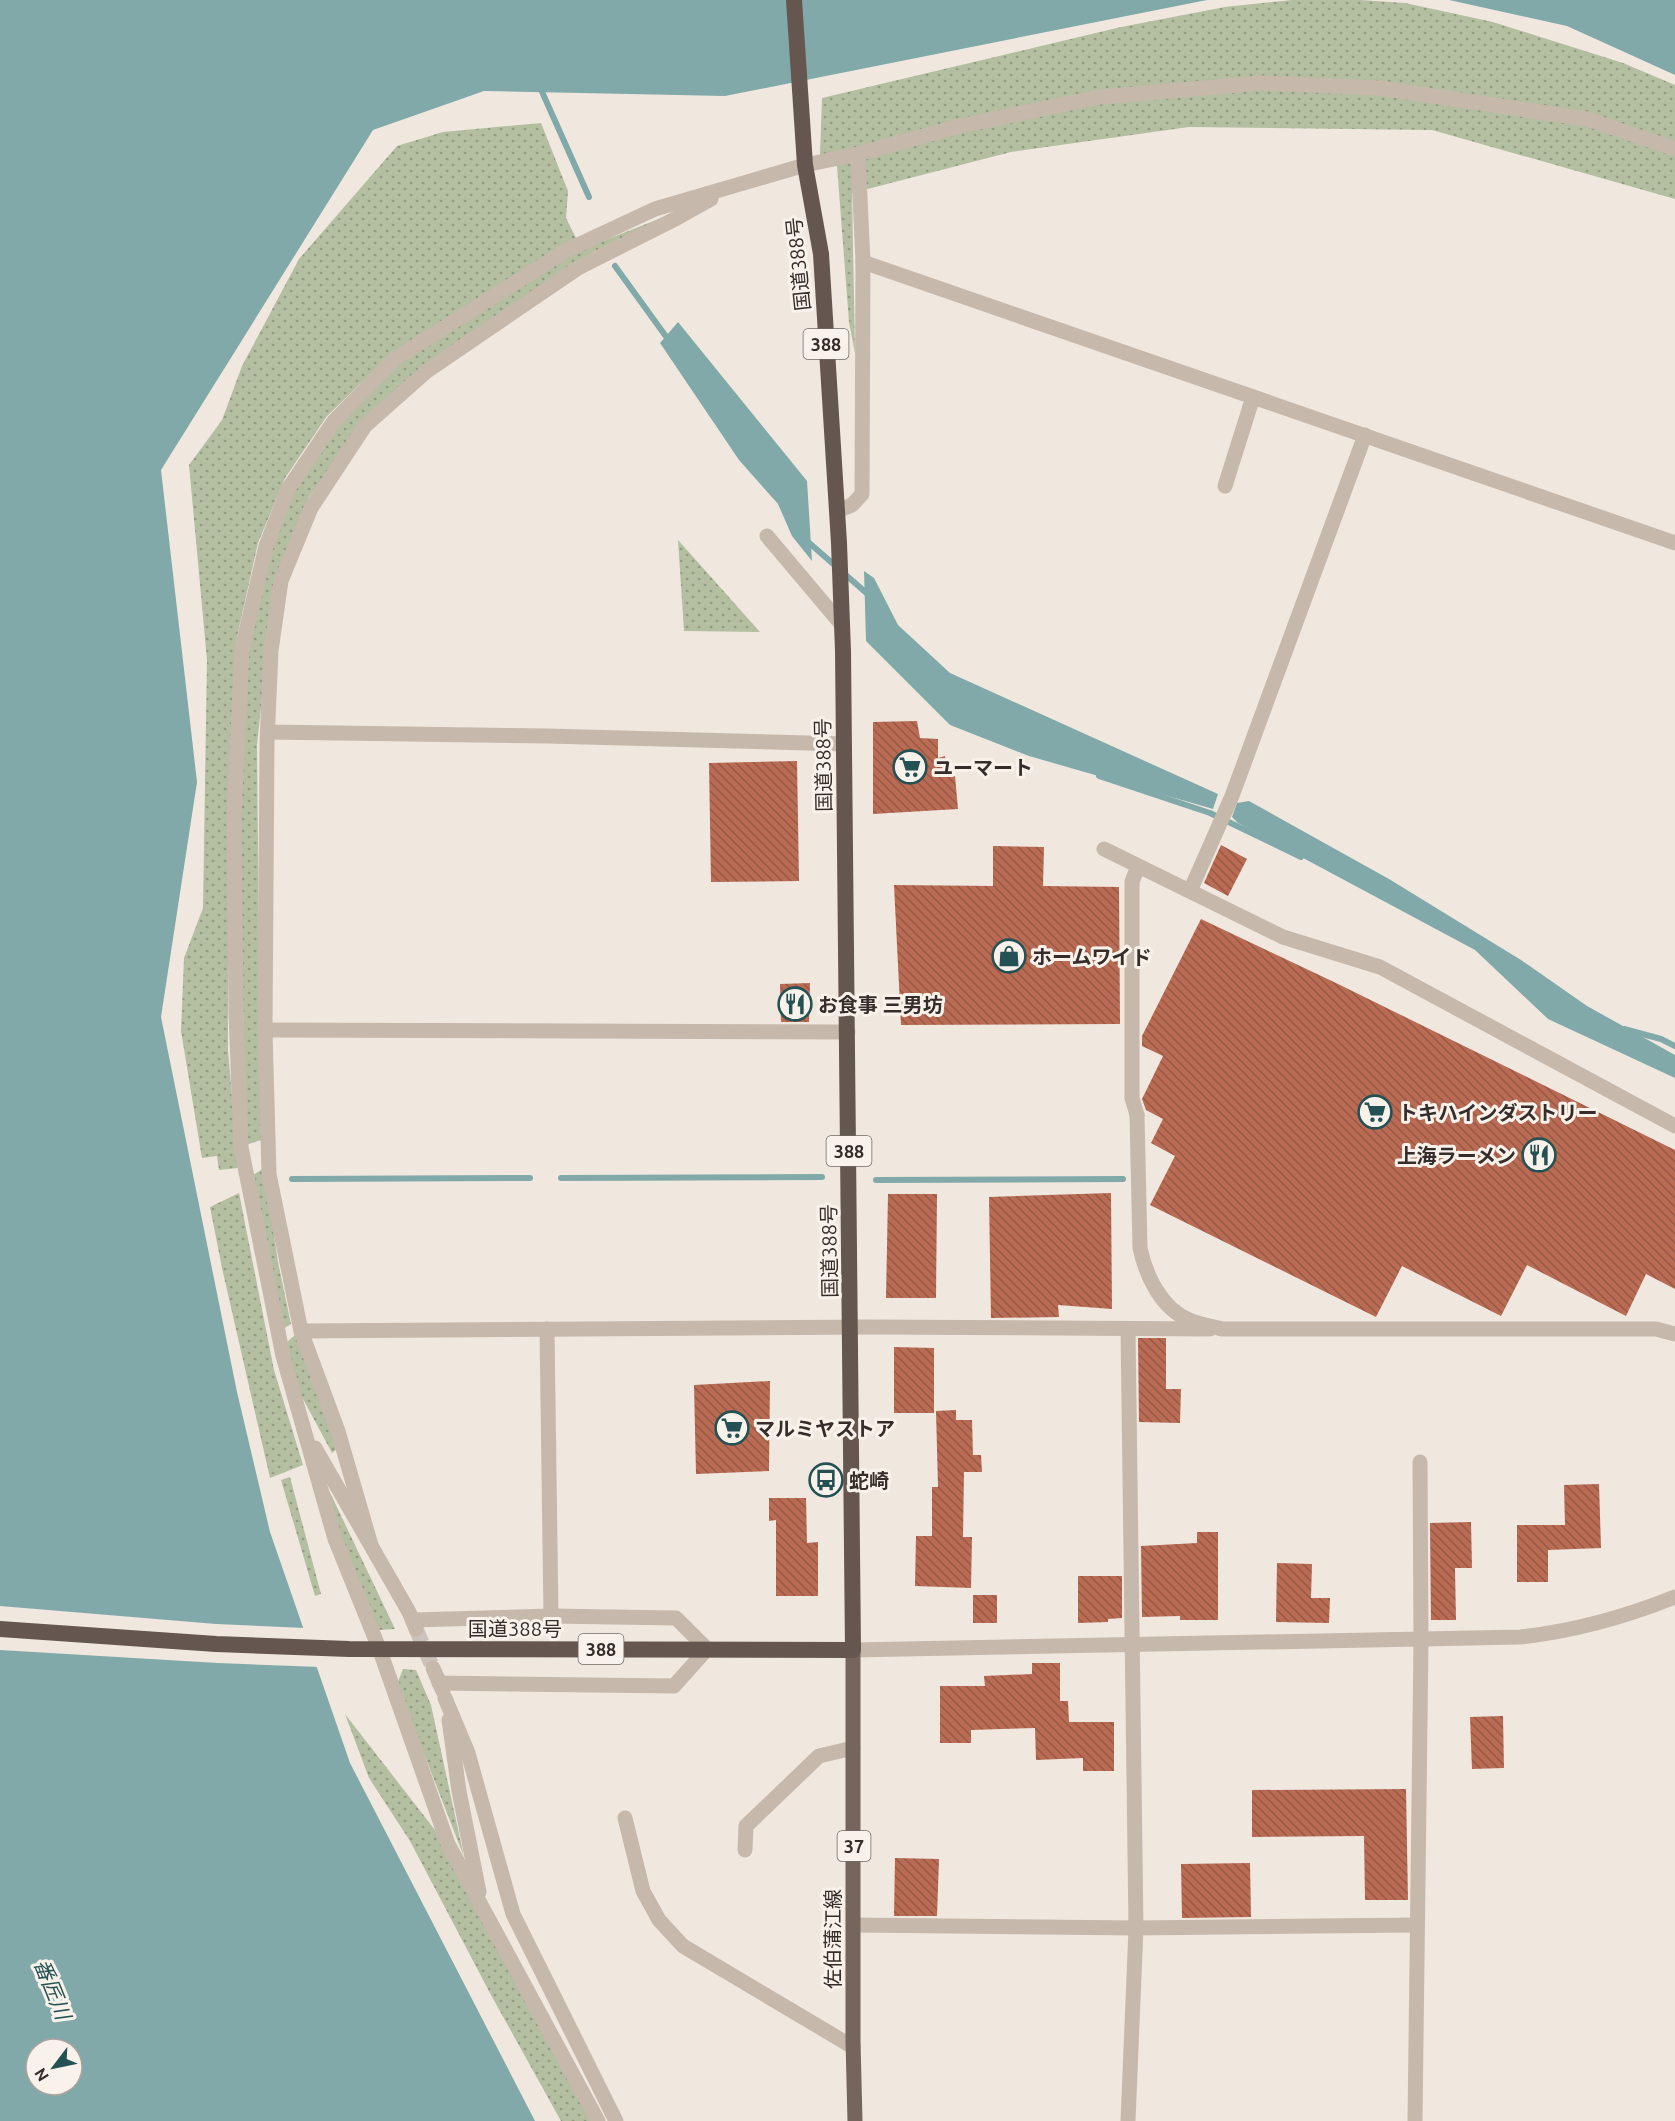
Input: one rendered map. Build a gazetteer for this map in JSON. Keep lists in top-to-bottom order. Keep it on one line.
{"streets":{"highway":["国道388号","388"],"main road":["37","佐伯蒲江線"]},"crossings":[["国道388号","佐伯蒲江線"]],"water":["番匠川"],"places":{"supermarket":["ユーマート","トキハインダストリー","マルミヤストア"],"shop":["ホームワイド"],"restaurant":["お食事 三男坊","上海ラーメン"],"bus stop":["蛇崎"]},"north":"bottom left"}
